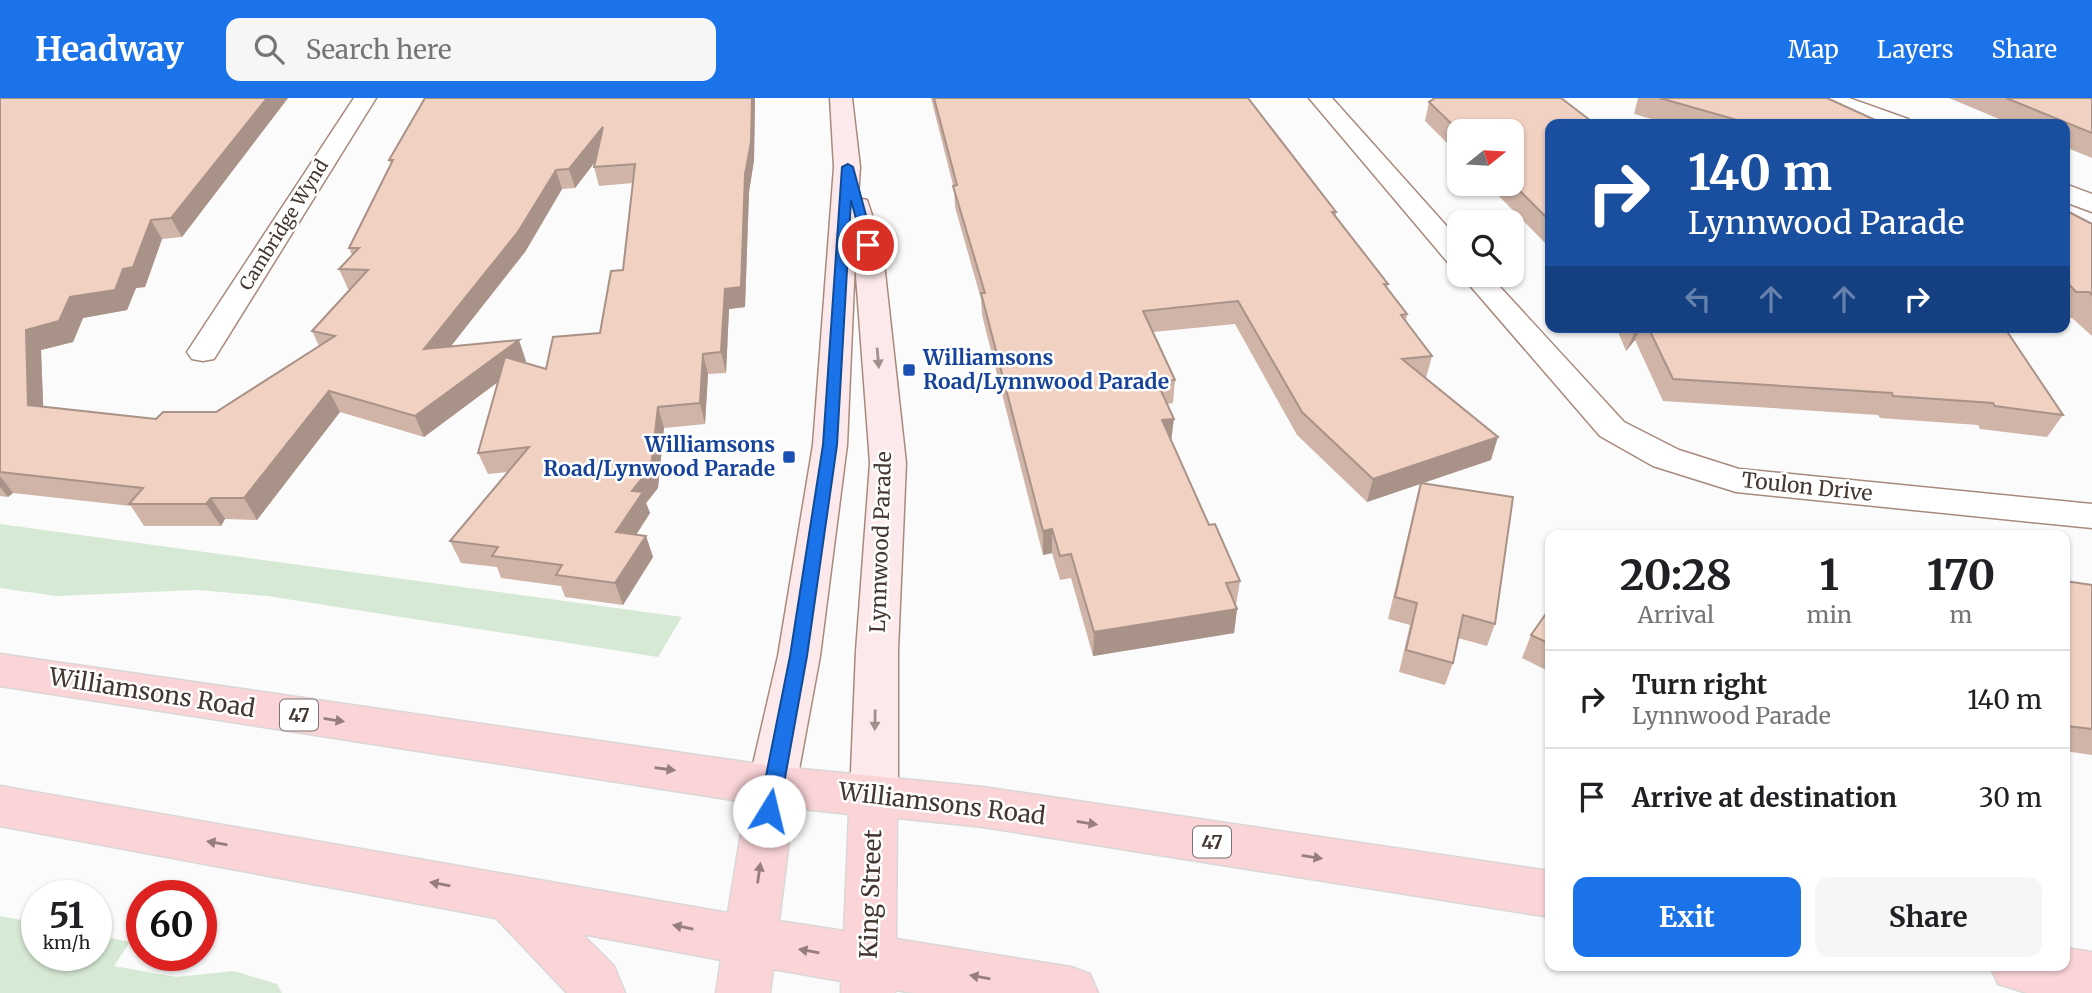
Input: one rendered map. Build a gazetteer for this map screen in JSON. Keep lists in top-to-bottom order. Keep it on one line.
{"streets":{"main road":["Lynnwood Parade","Williamsons Road","47","King Street"],"street":["Cambridge Wynd","Toulon Drive"]},"crossings":[["Lynnwood Parade","Williamsons Road"],["Lynnwood Parade","King Street"],["Williamsons Road","King Street"]],"places":{"transit":["Williamsons Road/Lynnwood Parade","Williamsons Road/Lynwood Parade"]},"north":"right","page":{"header":"Headway","search":"Search here","nav":["Map","Layers","Share"],"turn":["140 m","Lynnwood Parade"],"eta":["20:28","Arrival","1","min","170","m"],"list":[{"name":"Turn right","note":"Lynnwood Parade","value":"140 m"},{"name":"Arrive at destination","value":"30 m"}],"buttons":["Exit","Share"],"speed":"51 km/h","limit":"60"}}
